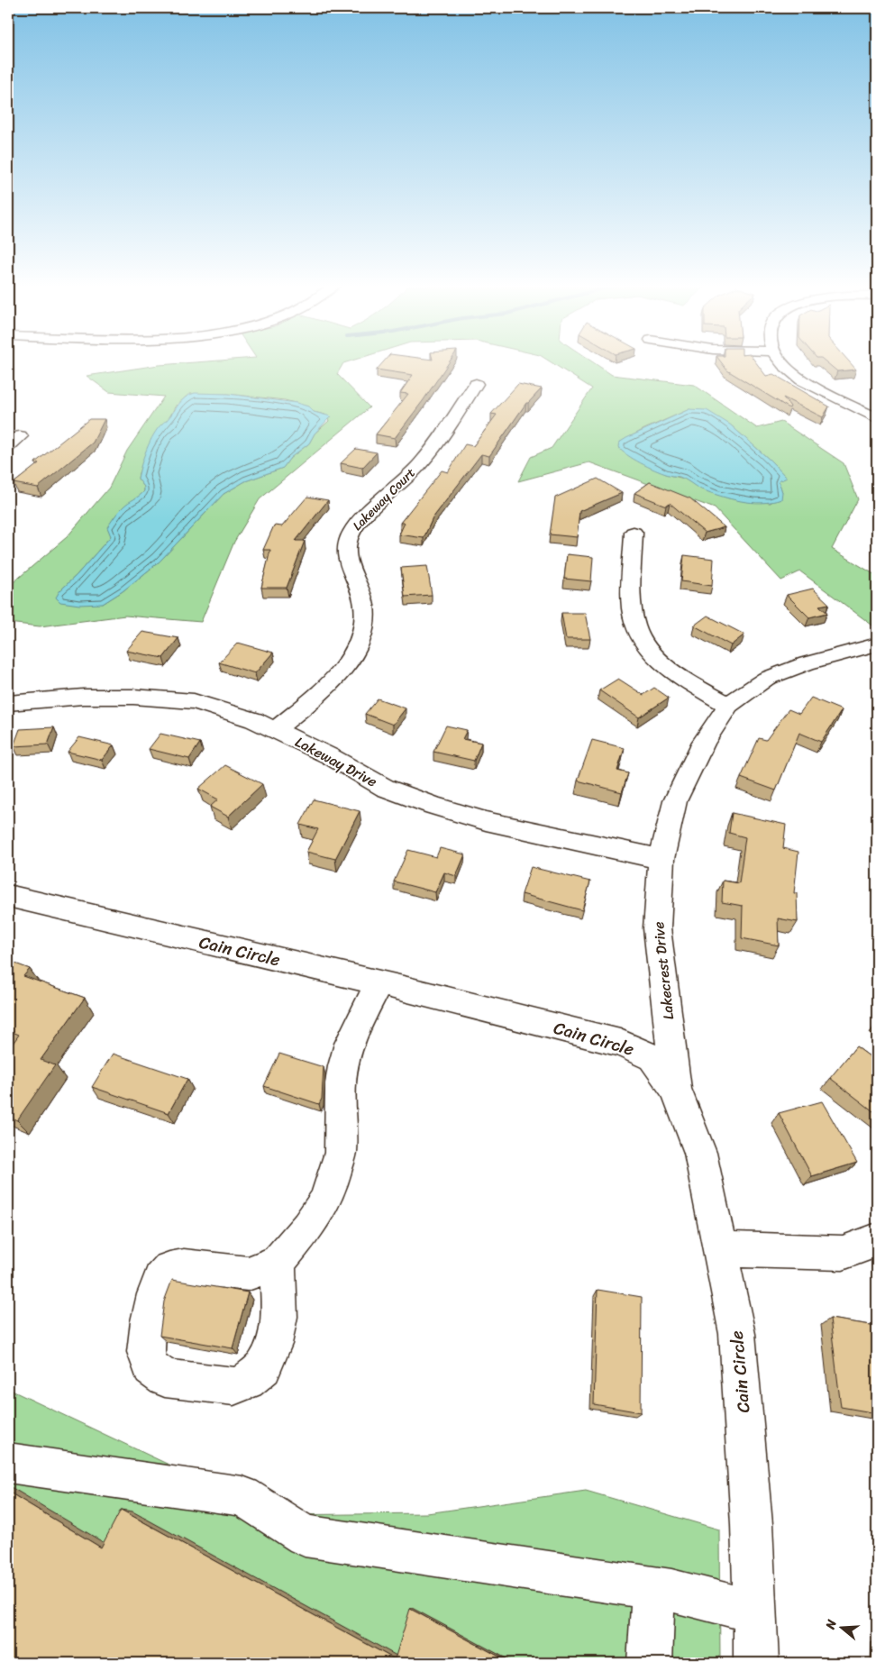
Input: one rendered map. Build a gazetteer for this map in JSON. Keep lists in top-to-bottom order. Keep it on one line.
{"streets":{"street":["Lakeway Court","Lakeway Drive","Cain Circle","Lakecrest Drive"]},"crossings":[["Lakeway Court","Lakeway Drive"],["Lakeway Drive","Lakecrest Drive"],["Cain Circle","Lakecrest Drive"]],"north":"left"}
